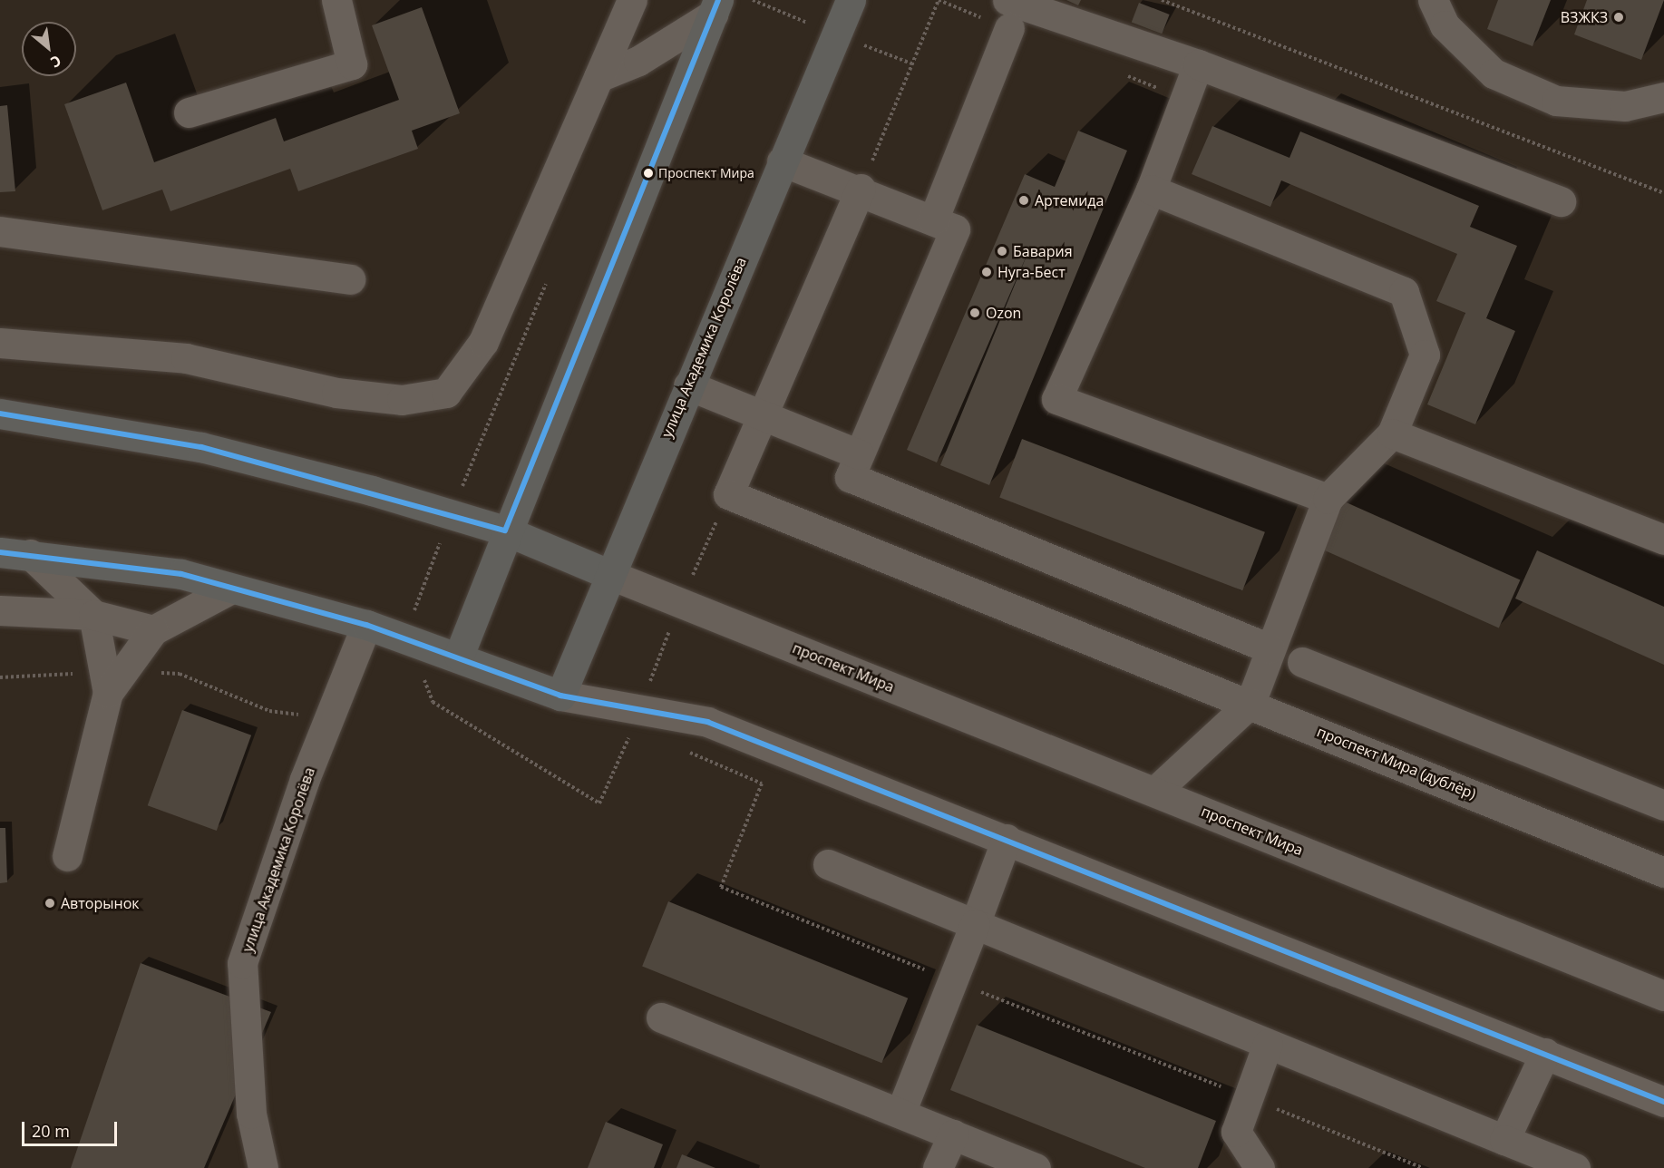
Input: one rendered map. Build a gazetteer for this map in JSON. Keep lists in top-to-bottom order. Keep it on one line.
{"streets":{"main road":["улица Академика Королёва","проспект Мира"],"street":["проспект Мира (дублёр)"]},"crossings":[["улица Академика Королёва","проспект Мира"]],"places":["ВЗЖКЗ","Проспект Мира","Артемида","Бавария","Нуга-Бест","Ozon","Авторынок"],"scale_bar":"20 m","north":"bottom right"}
